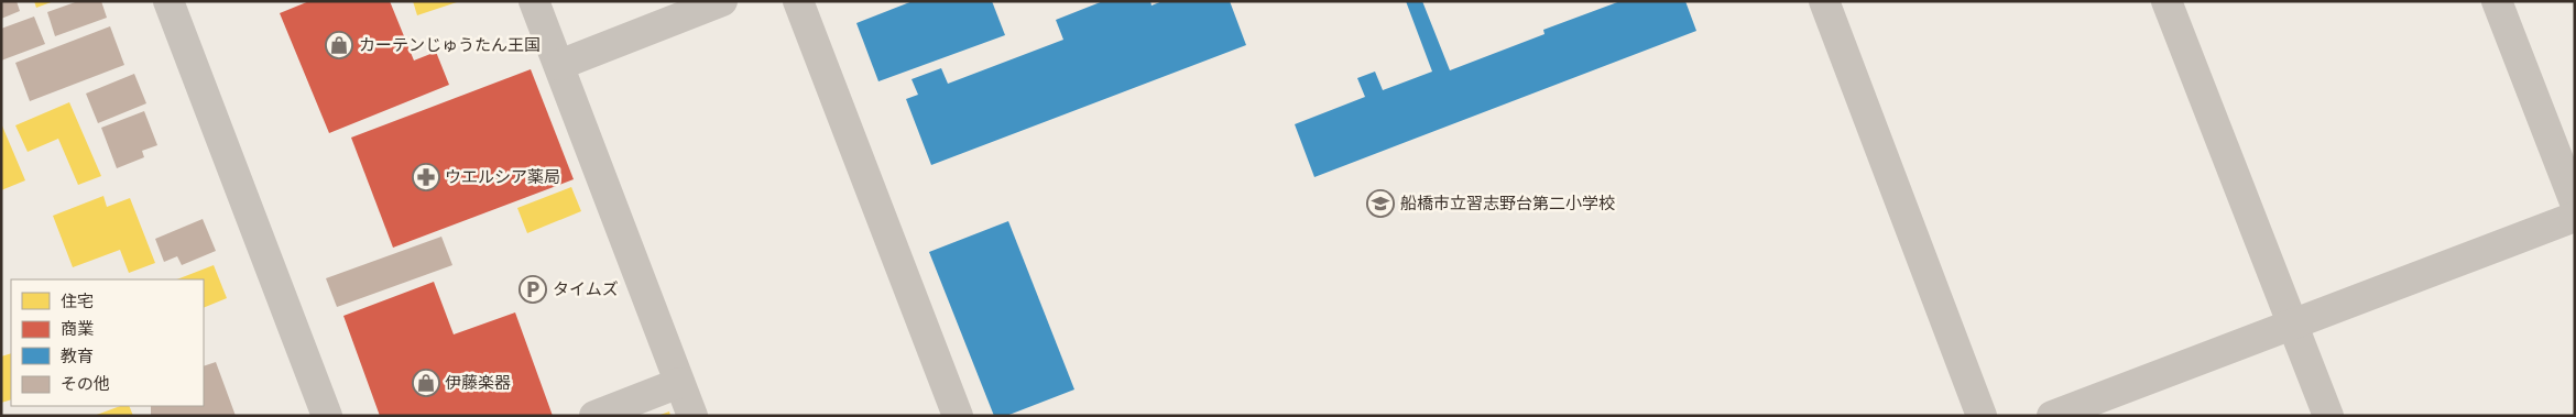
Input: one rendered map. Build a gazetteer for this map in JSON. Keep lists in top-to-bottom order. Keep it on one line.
{"places":{"shop":["カーテンじゅうたん王国","伊藤楽器"],"pharmacy":["ウエルシア薬局"],"school or university":["船橋市立習志野台第二小学校"],"parking":["タイムズ"]},"legend":["住宅","商業","教育","その他"]}
